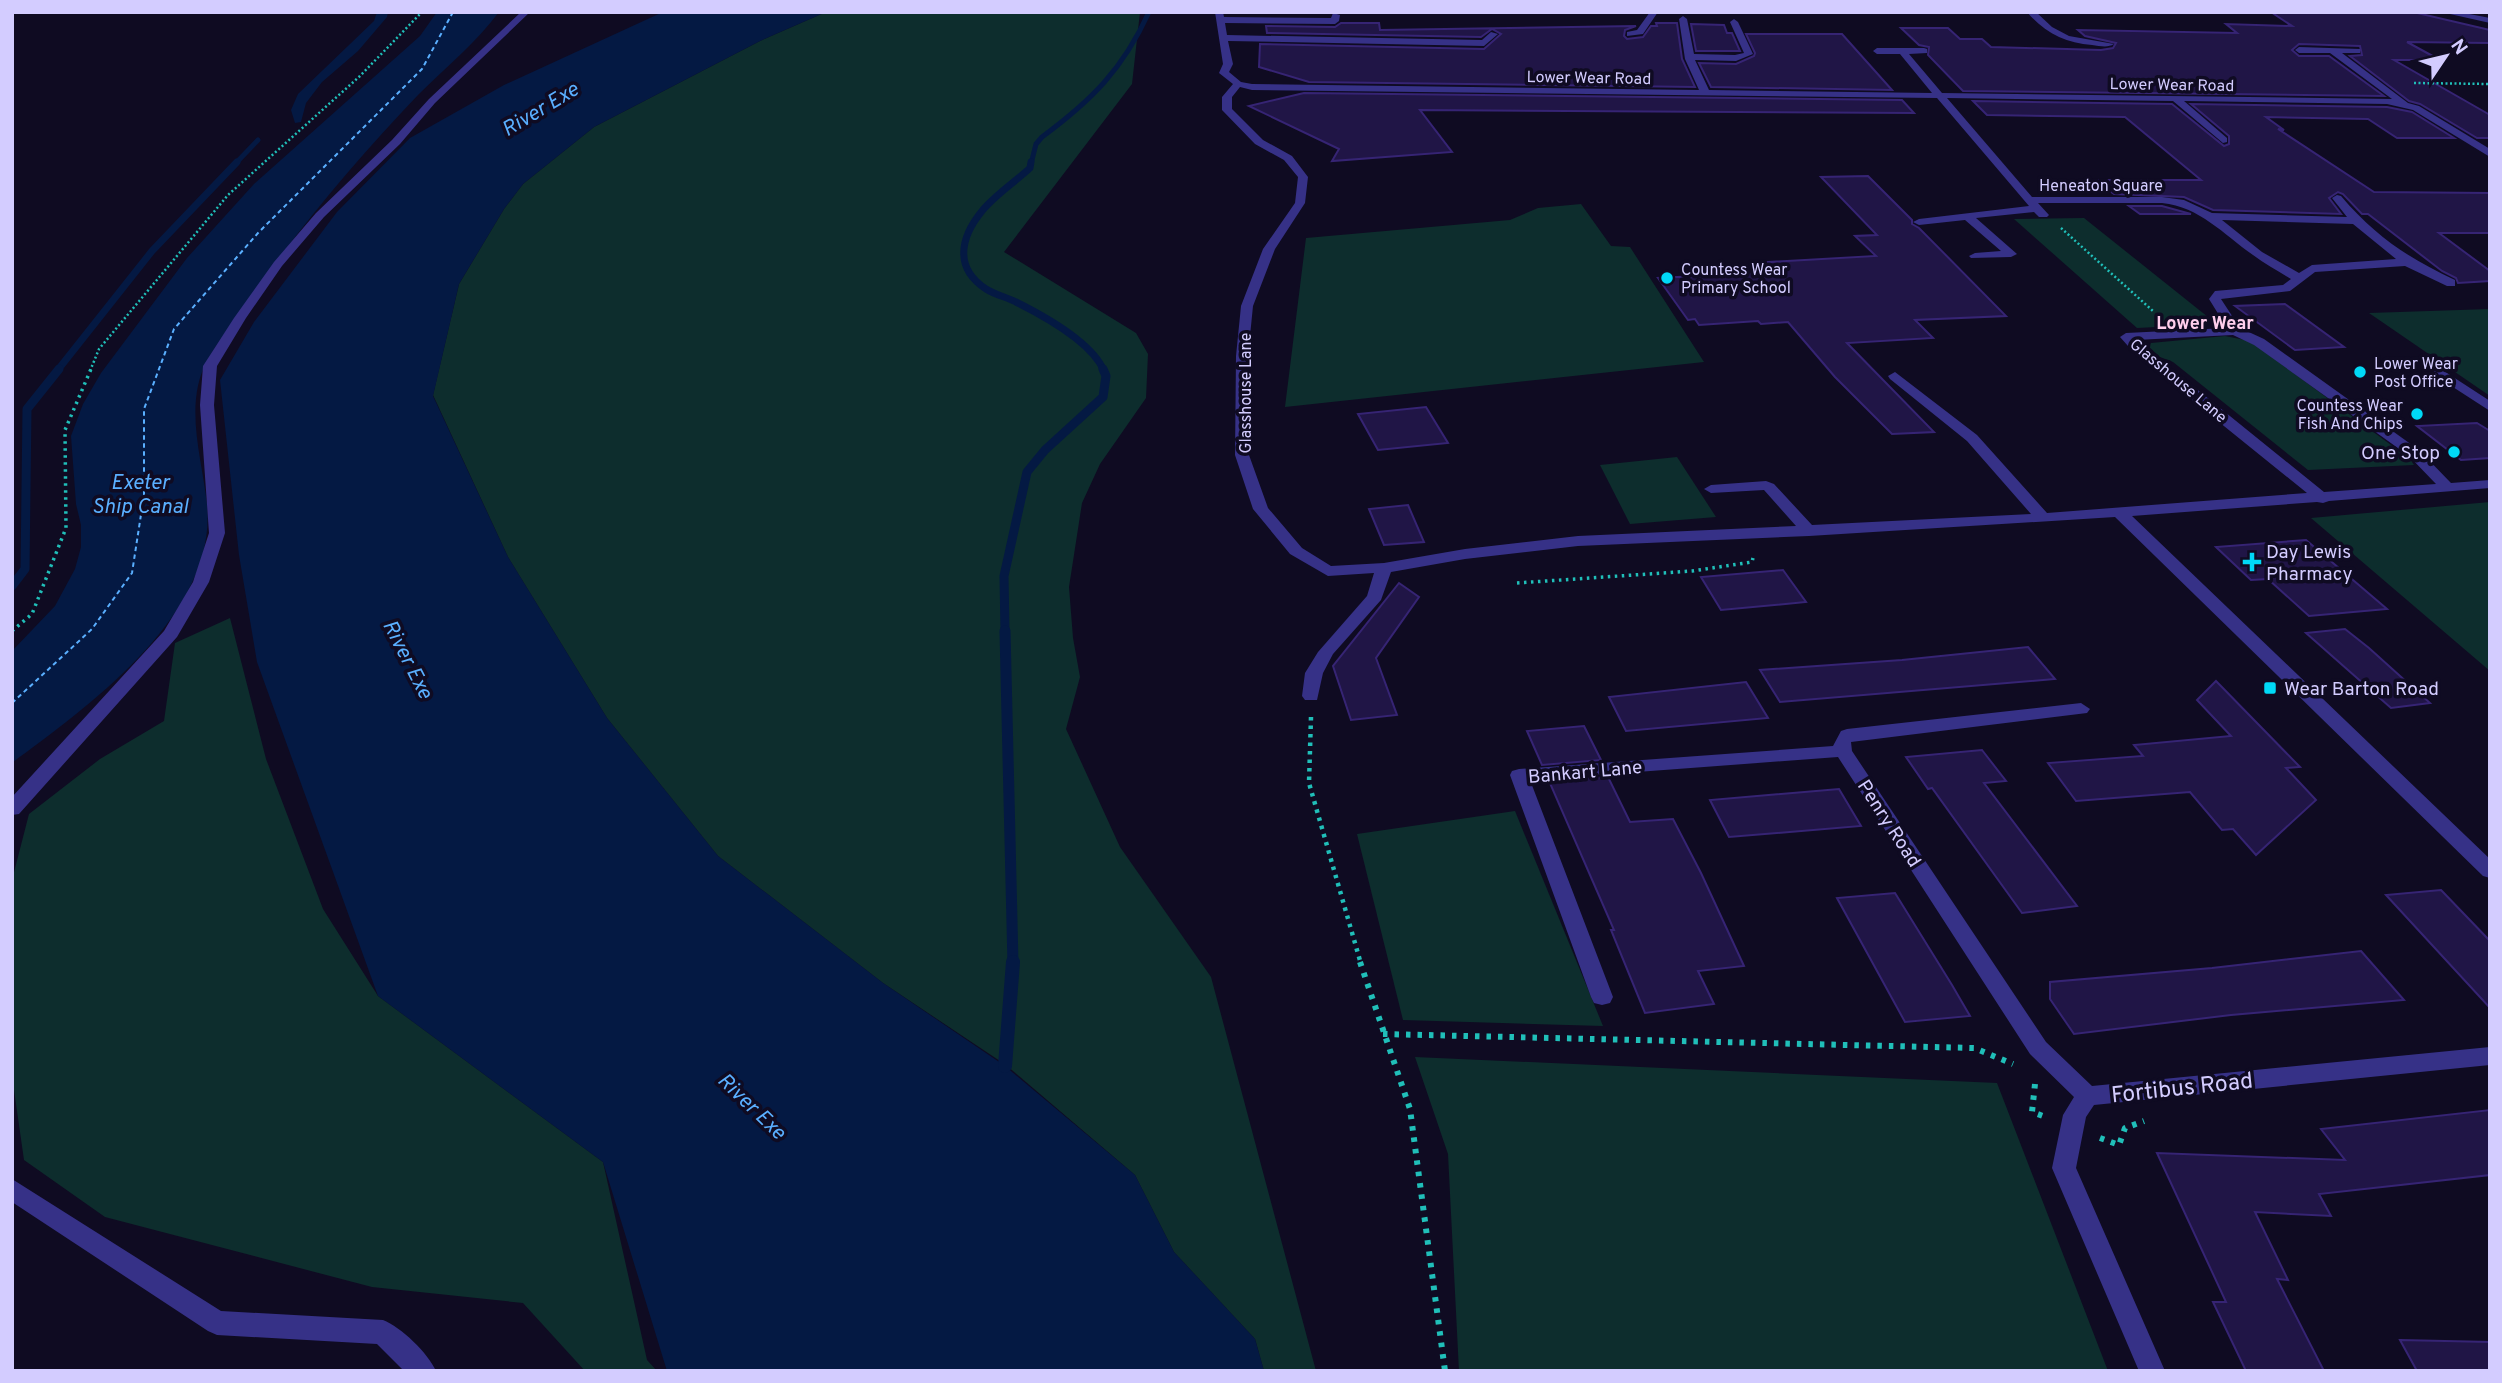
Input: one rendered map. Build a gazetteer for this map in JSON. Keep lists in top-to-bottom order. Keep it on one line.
{"streets":{"street":["Lower Wear Road","Heneaton Square","Glasshouse Lane","Bankart Lane","Penry Road","Fortibus Road"]},"crossings":[["Lower Wear Road","Glasshouse Lane"],["Bankart Lane","Penry Road"],["Penry Road","Fortibus Road"]],"districts":["Lower Wear"],"water":["River Exe","Exeter Ship Canal"],"places":{"other":["Countess Wear Primary School","Lower Wear Post Office","Countess Wear Fish And Chips","One Stop"],"health":["Day Lewis Pharmacy"],"transit":["Wear Barton Road"]},"north":"top right"}
